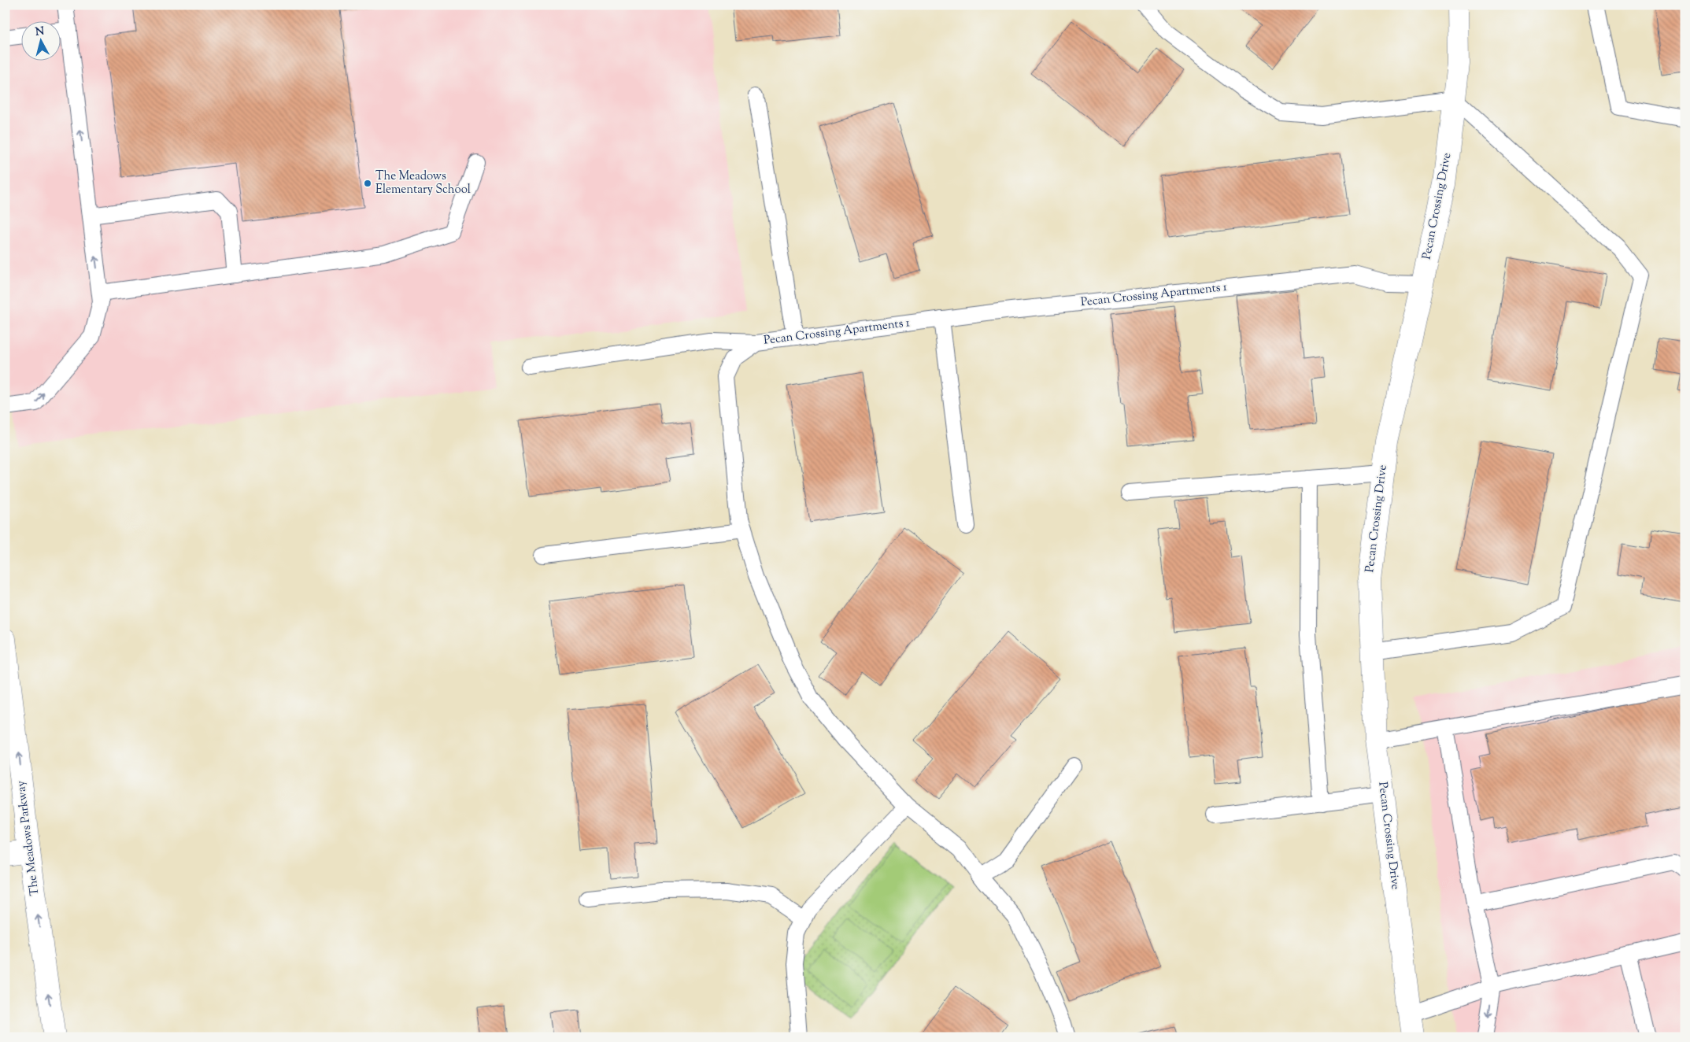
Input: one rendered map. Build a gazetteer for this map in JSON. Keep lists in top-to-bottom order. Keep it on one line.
{"streets":{"street":["Pecan Crossing Drive","The Meadows Parkway"],"lane":["Pecan Crossing Apartments 1"]},"crossings":[["Pecan Crossing Drive","Pecan Crossing Apartments 1"]],"one_way":["The Meadows Parkway"],"places":["The Meadows Elementary School"],"north":"top"}
